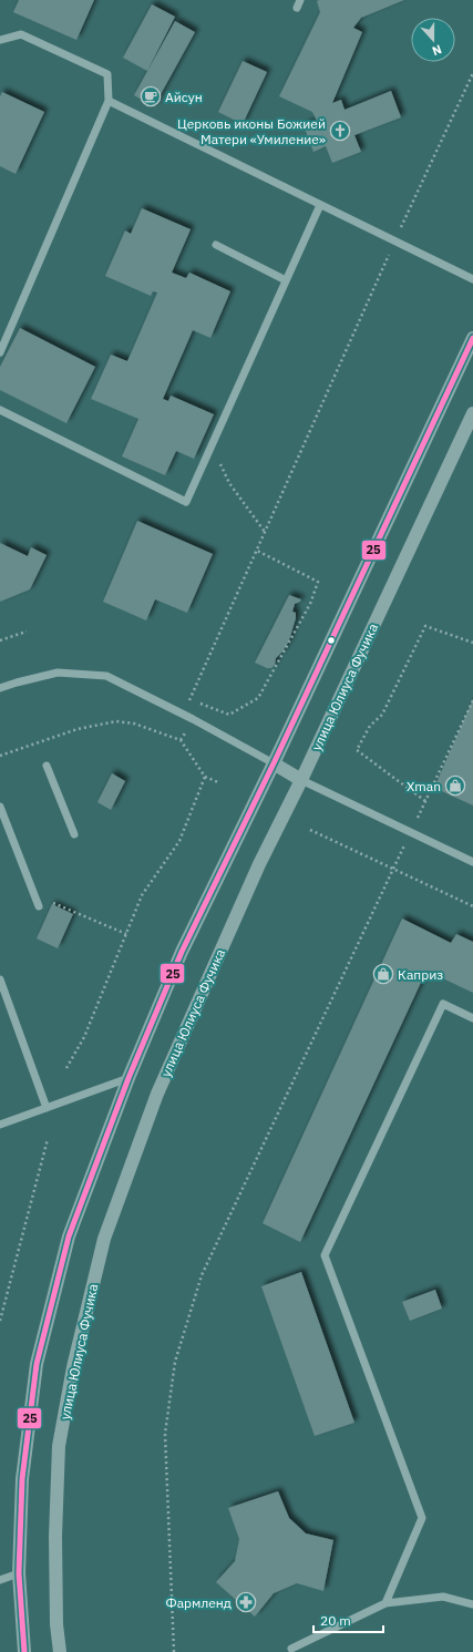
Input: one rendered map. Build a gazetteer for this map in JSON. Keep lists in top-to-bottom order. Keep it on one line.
{"streets":{"main road":["улица Юлиуса Фучика"]},"places":{"cafe":["Айсун"],"church":["Церковь иконы Божией Матери «Умиление»"],"shop":["Xman","Каприз"],"pharmacy":["Фармленд"]},"lines":["transit line 25"],"scale_bar":"20 m","north":"bottom"}
